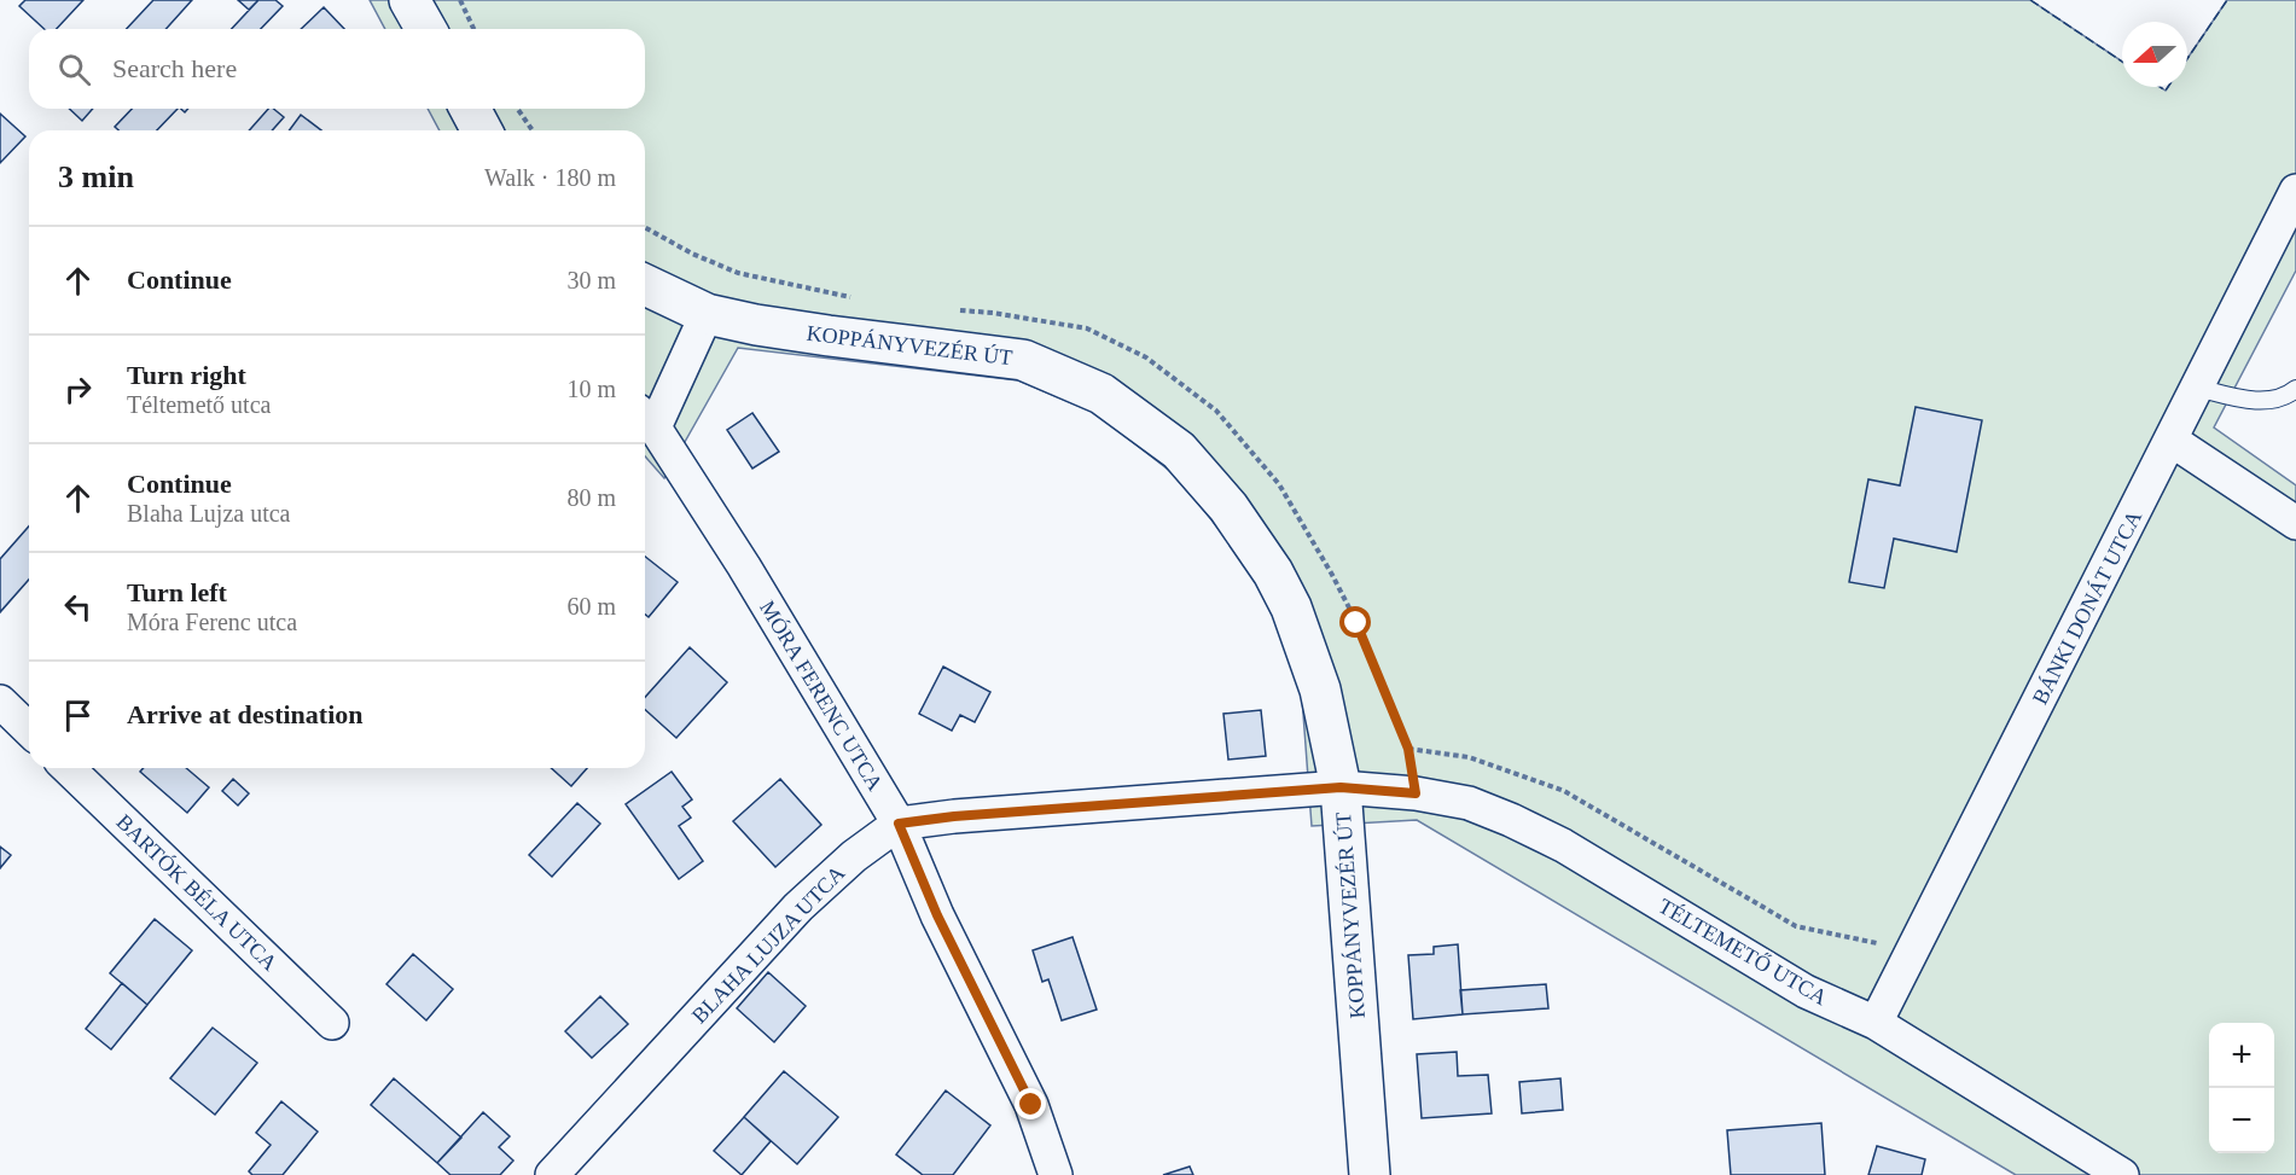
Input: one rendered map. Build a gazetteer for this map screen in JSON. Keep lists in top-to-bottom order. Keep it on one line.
{"streets":{"street":["KOPPÁNYVEZÉR ÚT","BÁNKI DONÁT UTCA","MÓRA FERENC UTCA","BARTÓK BÉLA UTCA","BLAHA LUJZA UTCA","TÉLTEMETŐ UTCA"]},"crossings":[["KOPPÁNYVEZÉR ÚT","MÓRA FERENC UTCA"],["KOPPÁNYVEZÉR ÚT","BLAHA LUJZA UTCA"],["KOPPÁNYVEZÉR ÚT","TÉLTEMETŐ UTCA"],["BÁNKI DONÁT UTCA","TÉLTEMETŐ UTCA"],["MÓRA FERENC UTCA","BLAHA LUJZA UTCA"],["BLAHA LUJZA UTCA","TÉLTEMETŐ UTCA"]],"north":"left","page":{"search":"Search here","heading":["3 min","Walk · 180 m"],"list":[["Continue","30 m"],["Turn right","Téltemető utca","10 m"],["Continue","Blaha Lujza utca","80 m"],["Turn left","Móra Ferenc utca","60 m"],"Arrive at destination"],"map_buttons":["+","−"]}}
